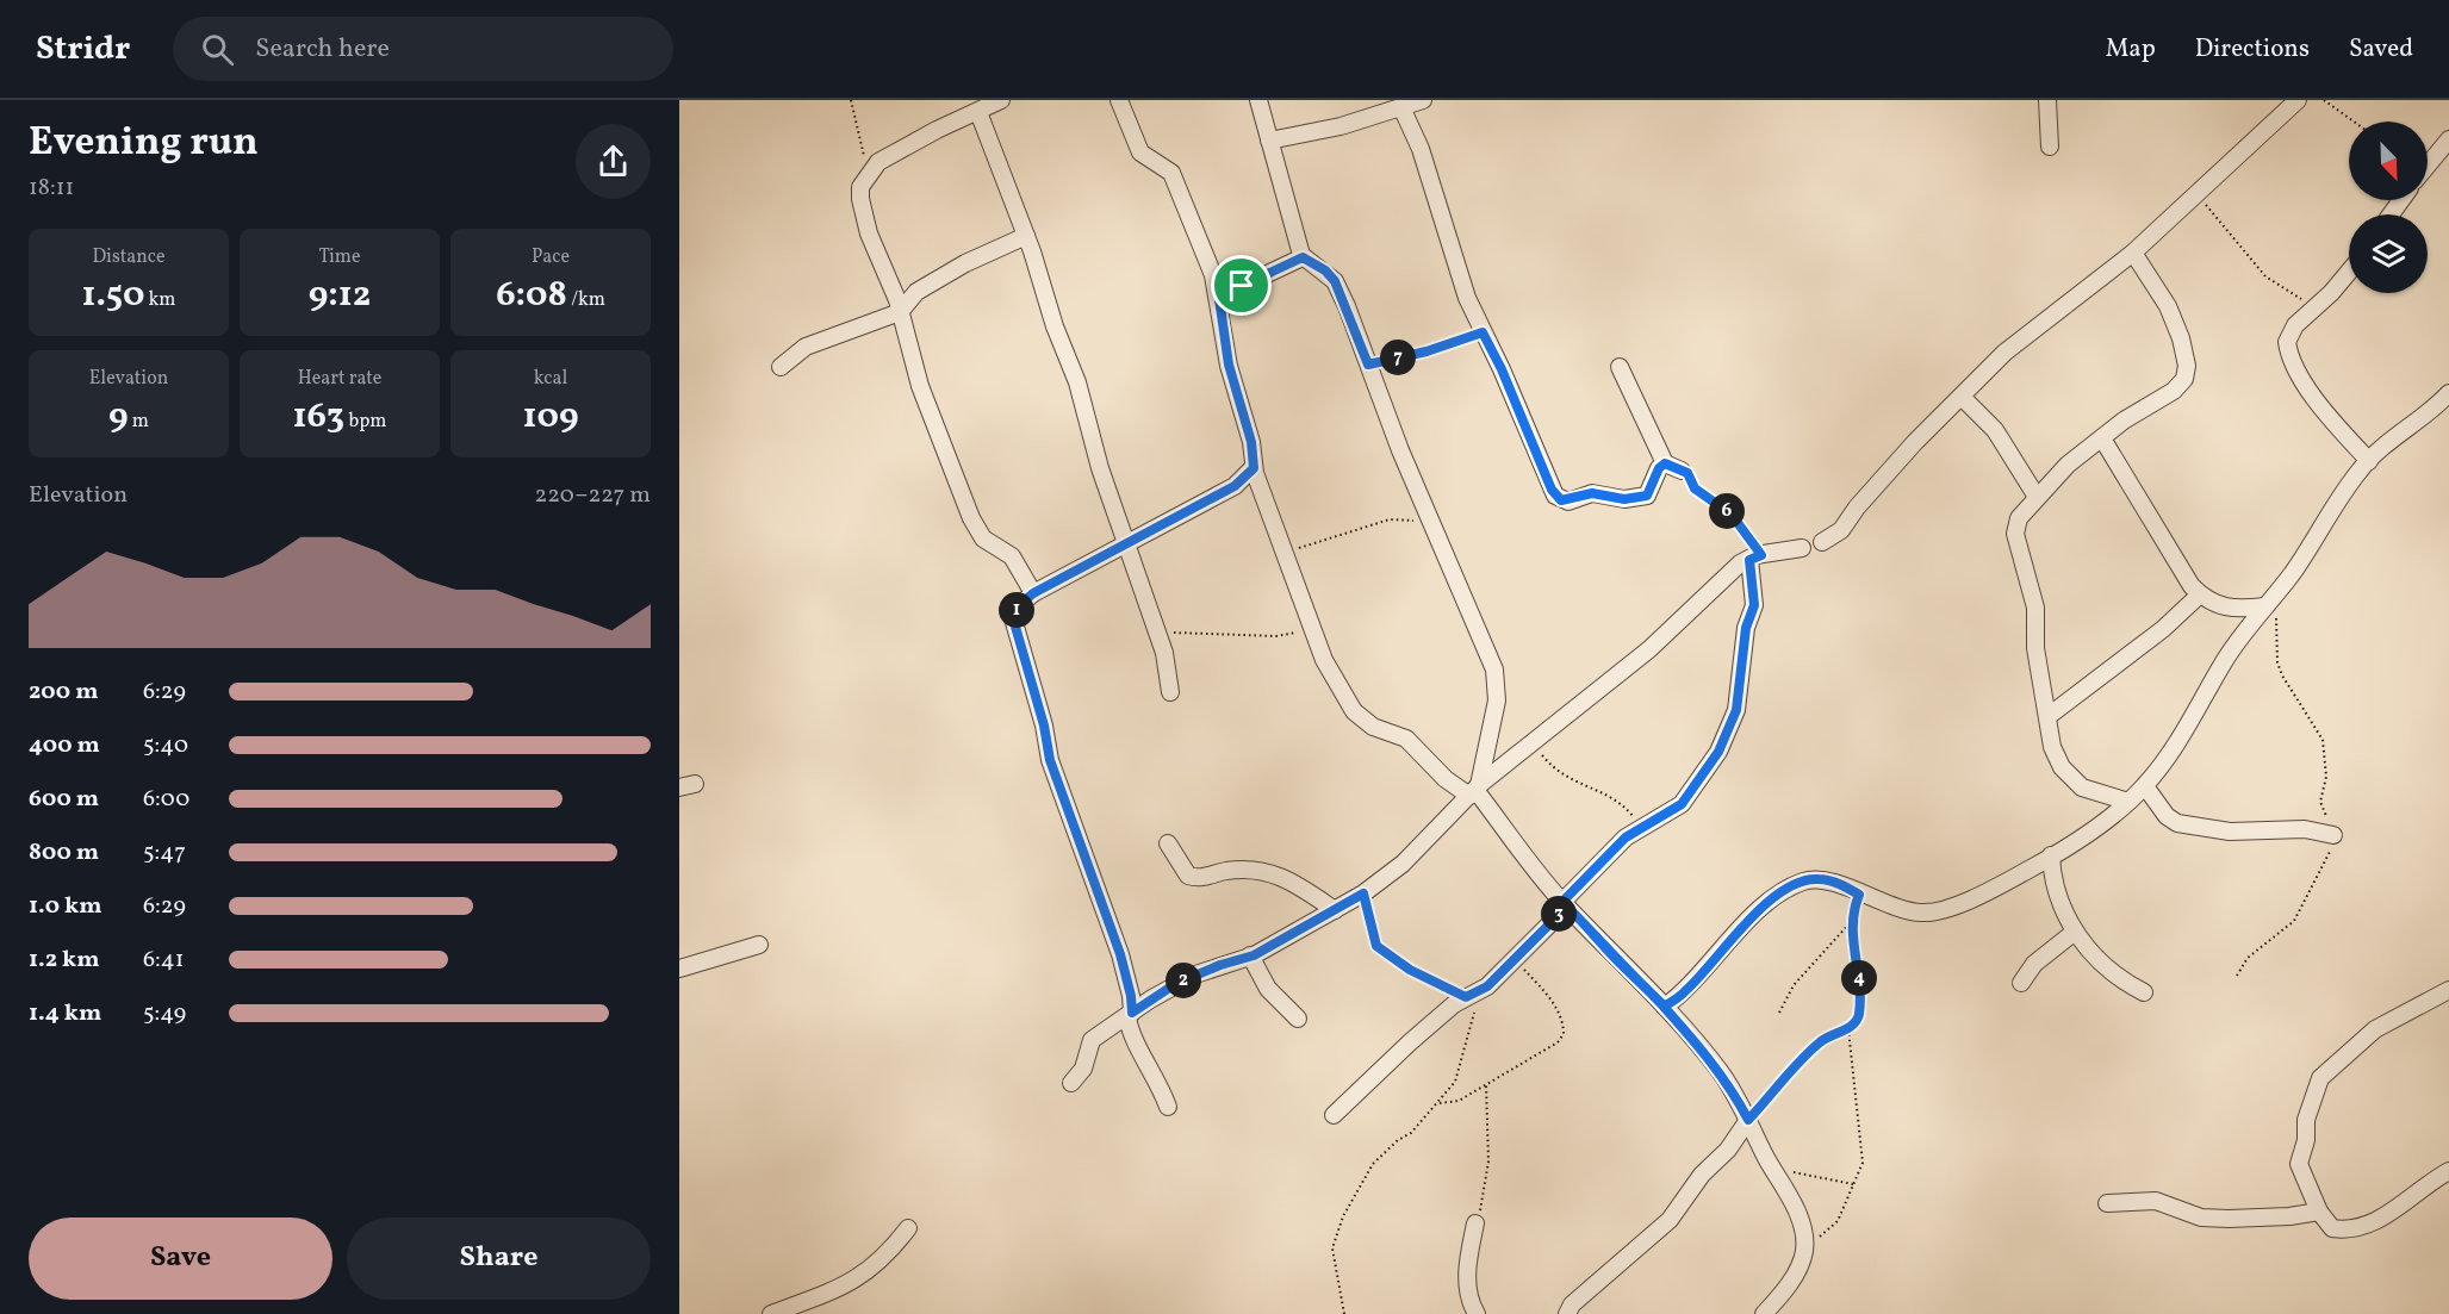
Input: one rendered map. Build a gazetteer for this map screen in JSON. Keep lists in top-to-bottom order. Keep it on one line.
{"north":"bottom right","page":{"header":"Stridr","search":"Search here","nav":["Map","Directions","Saved"],"heading":["Evening run","18:11"],"stats":[["Distance","1.50 km"],["Time","9:12"],["Pace","6:08 /km"],["Elevation","9 m"],["Heart rate","163 bpm"],["kcal","109"]],"pins":["7","6","1","3","4","2"],"chart":["Elevation","220–227 m"],"list":[{"name":"200 m","note":"6:29"},{"name":"400 m","note":"5:40"},{"name":"600 m","note":"6:00"},{"name":"800 m","note":"5:47"},{"name":"1.0 km","note":"6:29"},{"name":"1.2 km","note":"6:41"},{"name":"1.4 km","note":"5:49"}],"buttons":["Save","Share"]}}
